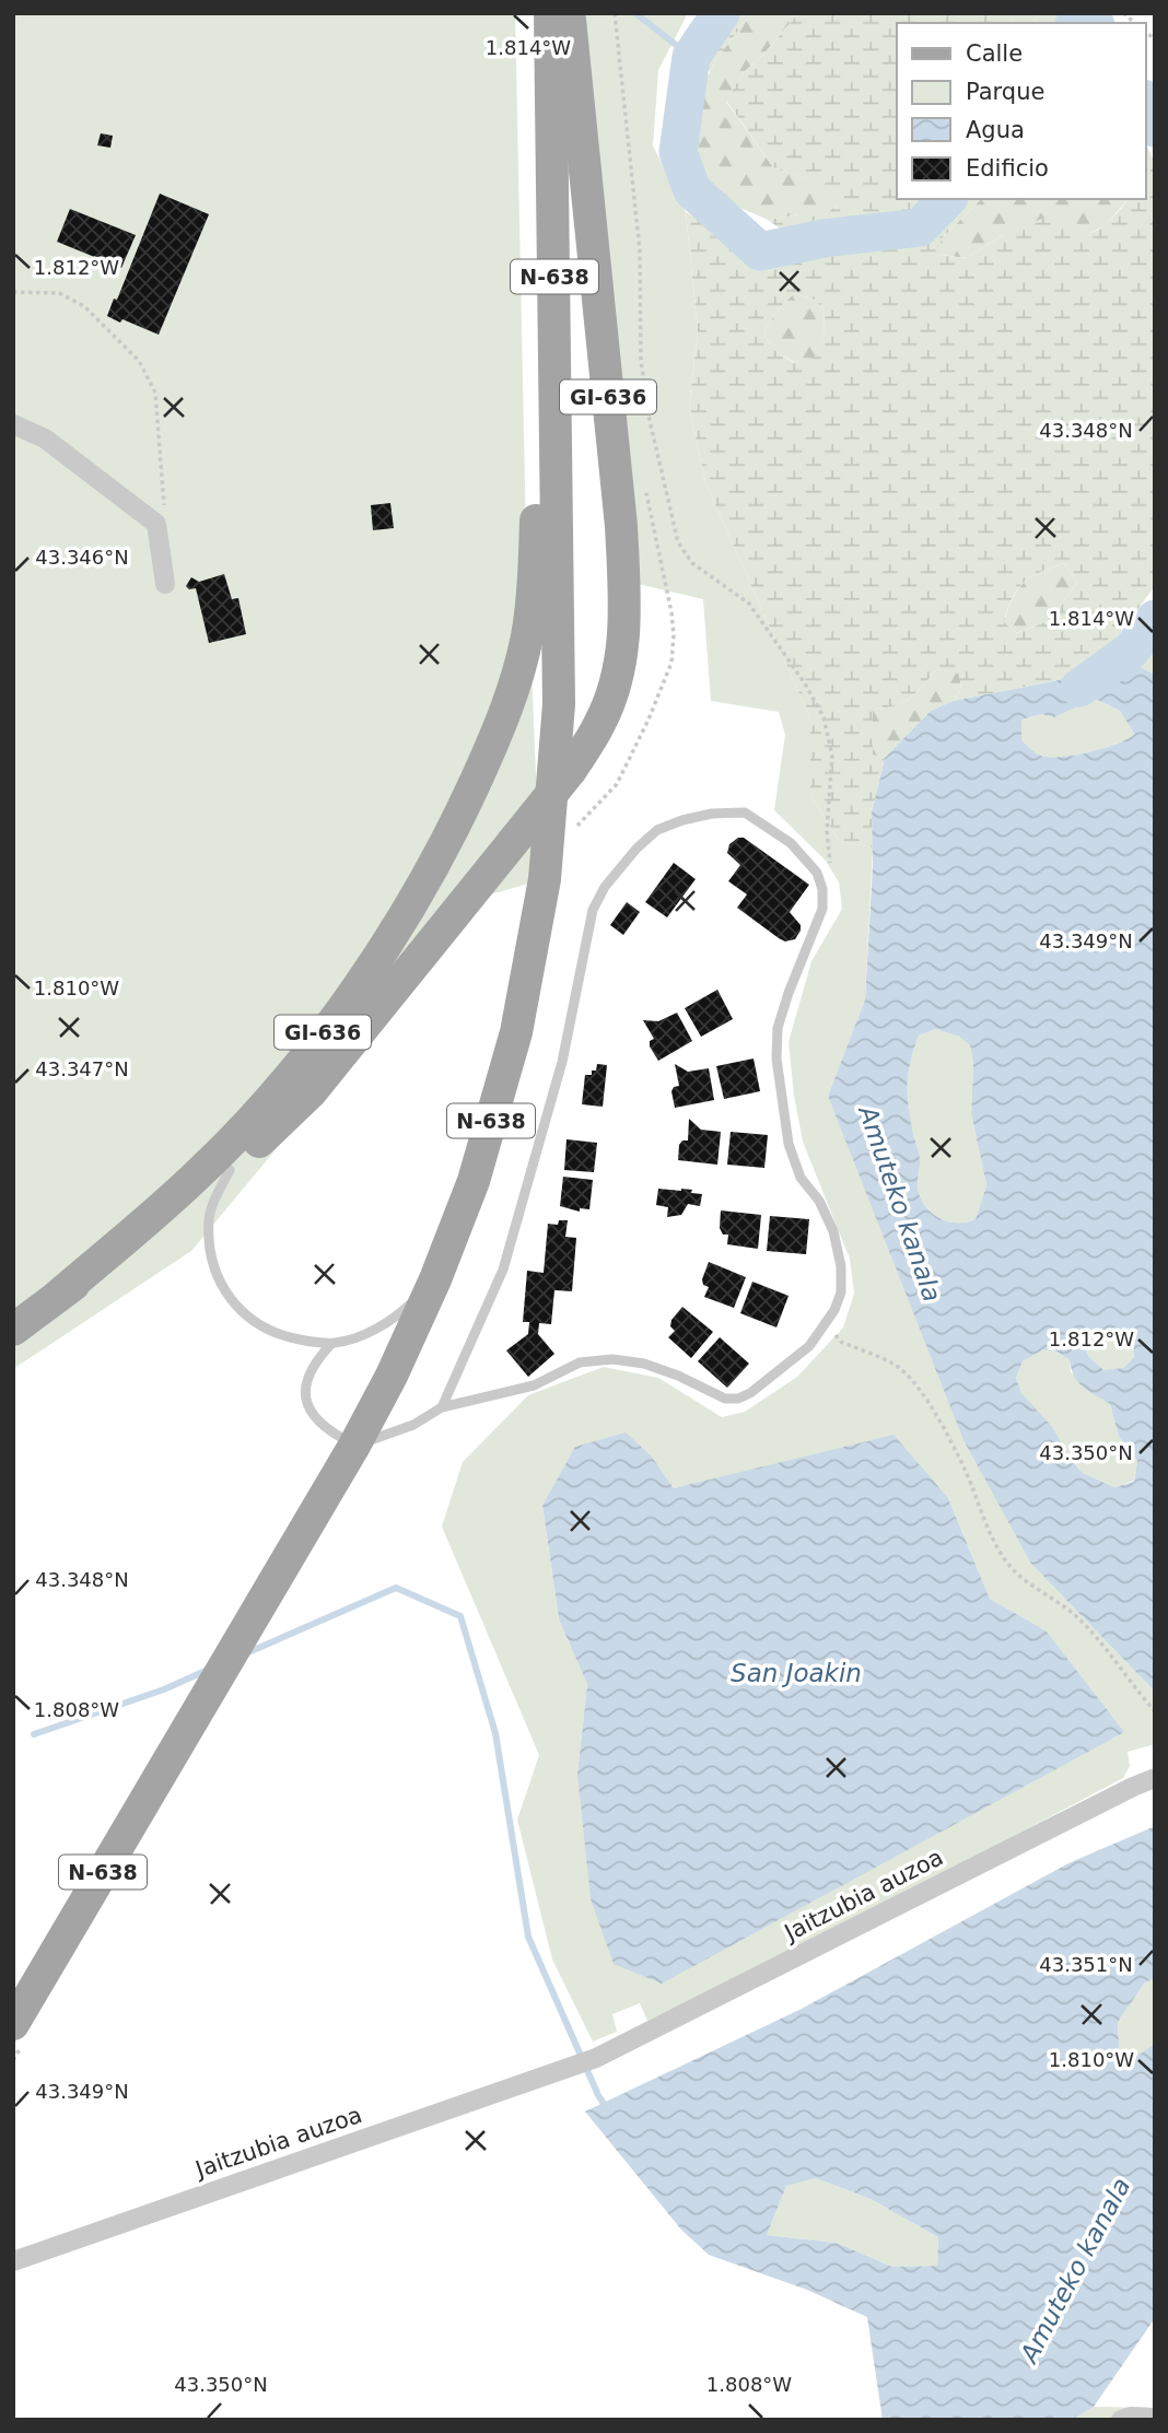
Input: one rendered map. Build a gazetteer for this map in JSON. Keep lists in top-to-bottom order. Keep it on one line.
{"streets":{"main road":["N-638","GI-636"],"street":["Jaitzubia auzoa"]},"crossings":[["N-638","GI-636"]],"water":["Amuteko kanala","San Joakin"],"legend":["Calle","Parque","Agua","Edificio"],"coordinates":["1.814°W","1.812°W","43.348°N","43.346°N","43.349°N","1.810°W","43.347°N","43.350°N","1.808°W","43.351°N"]}
